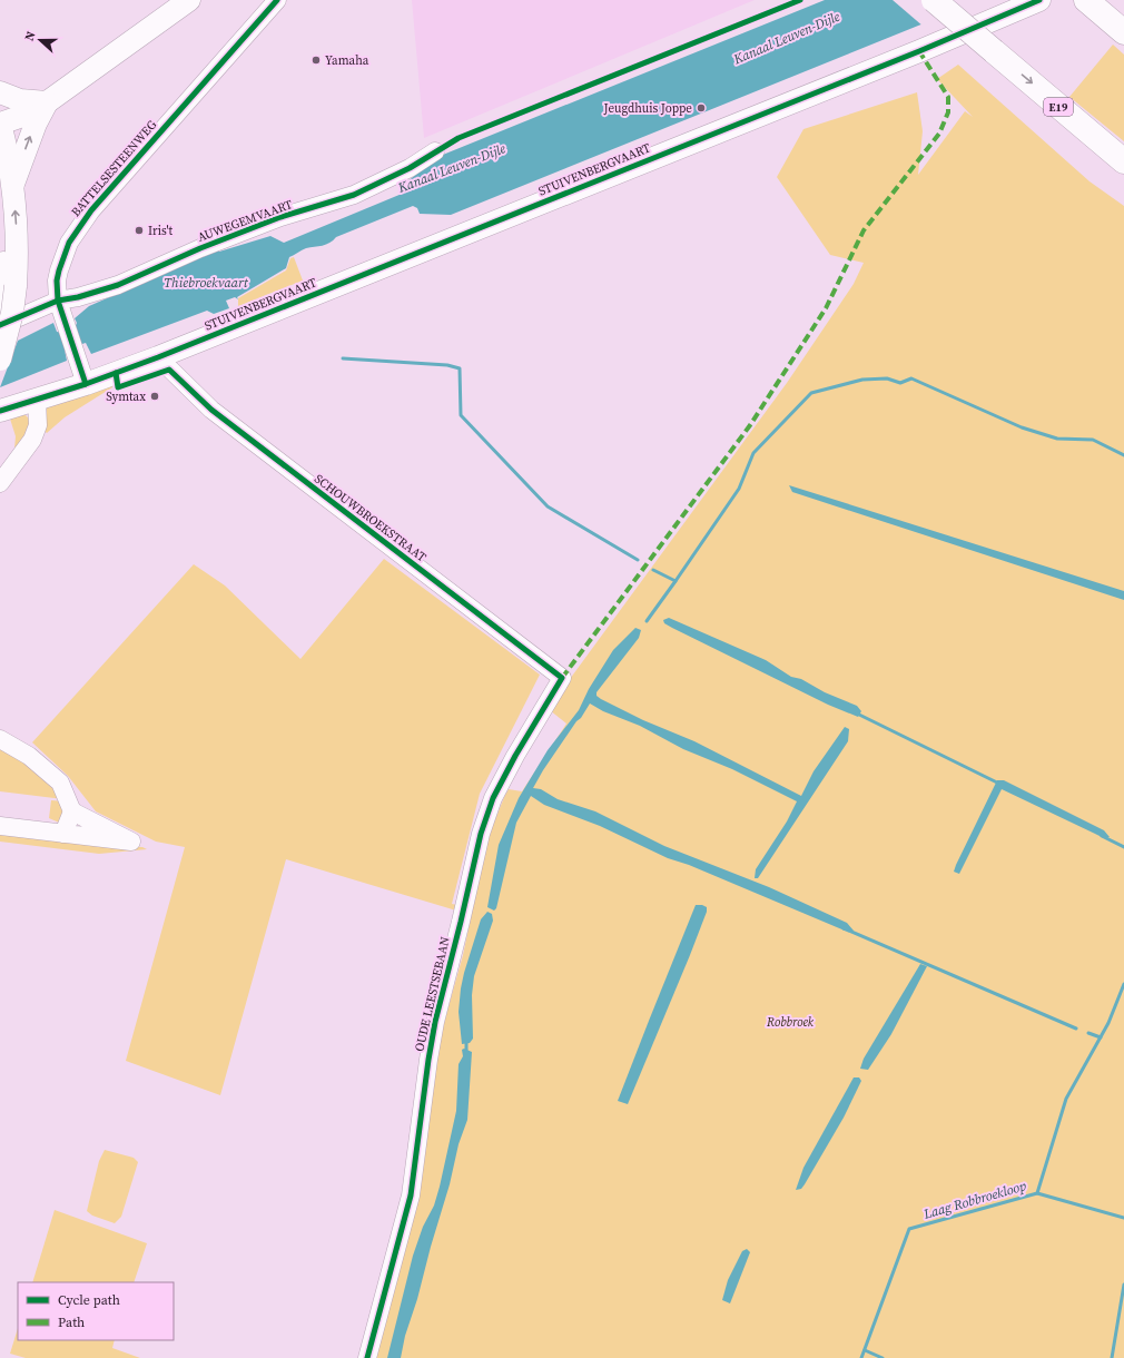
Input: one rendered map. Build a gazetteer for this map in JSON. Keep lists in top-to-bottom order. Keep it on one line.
{"streets":{"highway":["E19"],"main road":["STUIVENBERGVAART"],"street":["BATTELSESTEENWEG","AUWEGEMVAART","SCHOUWBROEKSTRAAT","OUDE LEESTSEBAAN"]},"crossings":[["BATTELSESTEENWEG","STUIVENBERGVAART"],["BATTELSESTEENWEG","AUWEGEMVAART"],["STUIVENBERGVAART","SCHOUWBROEKSTRAAT"],["SCHOUWBROEKSTRAAT","OUDE LEESTSEBAAN"]],"water":["Kanaal Leuven-Dijle","Thiebroekvaart","Laag Robbroekloop"],"parks":["Robbroek"],"places":["Yamaha","Jeugdhuis Joppe","Iris't","Symtax"],"legend":["Cycle path","Path"],"north":"left"}
